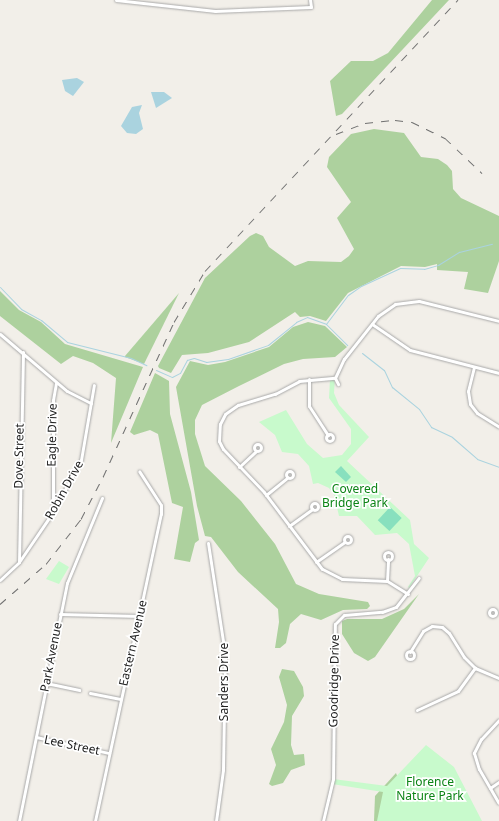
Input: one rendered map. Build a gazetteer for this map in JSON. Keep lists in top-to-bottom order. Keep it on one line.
{"streets":{"street":["Eagle Drive","Dove Street","Robin Drive","Eastern Avenue","Park Avenue","Goodridge Drive","Sanders Drive","Lee Street"]},"crossings":[["Eagle Drive","Robin Drive"],["Dove Street","Robin Drive"],["Eastern Avenue","Lee Street"],["Park Avenue","Lee Street"]],"parks":["Covered Bridge Park","Florence Nature Park"]}
